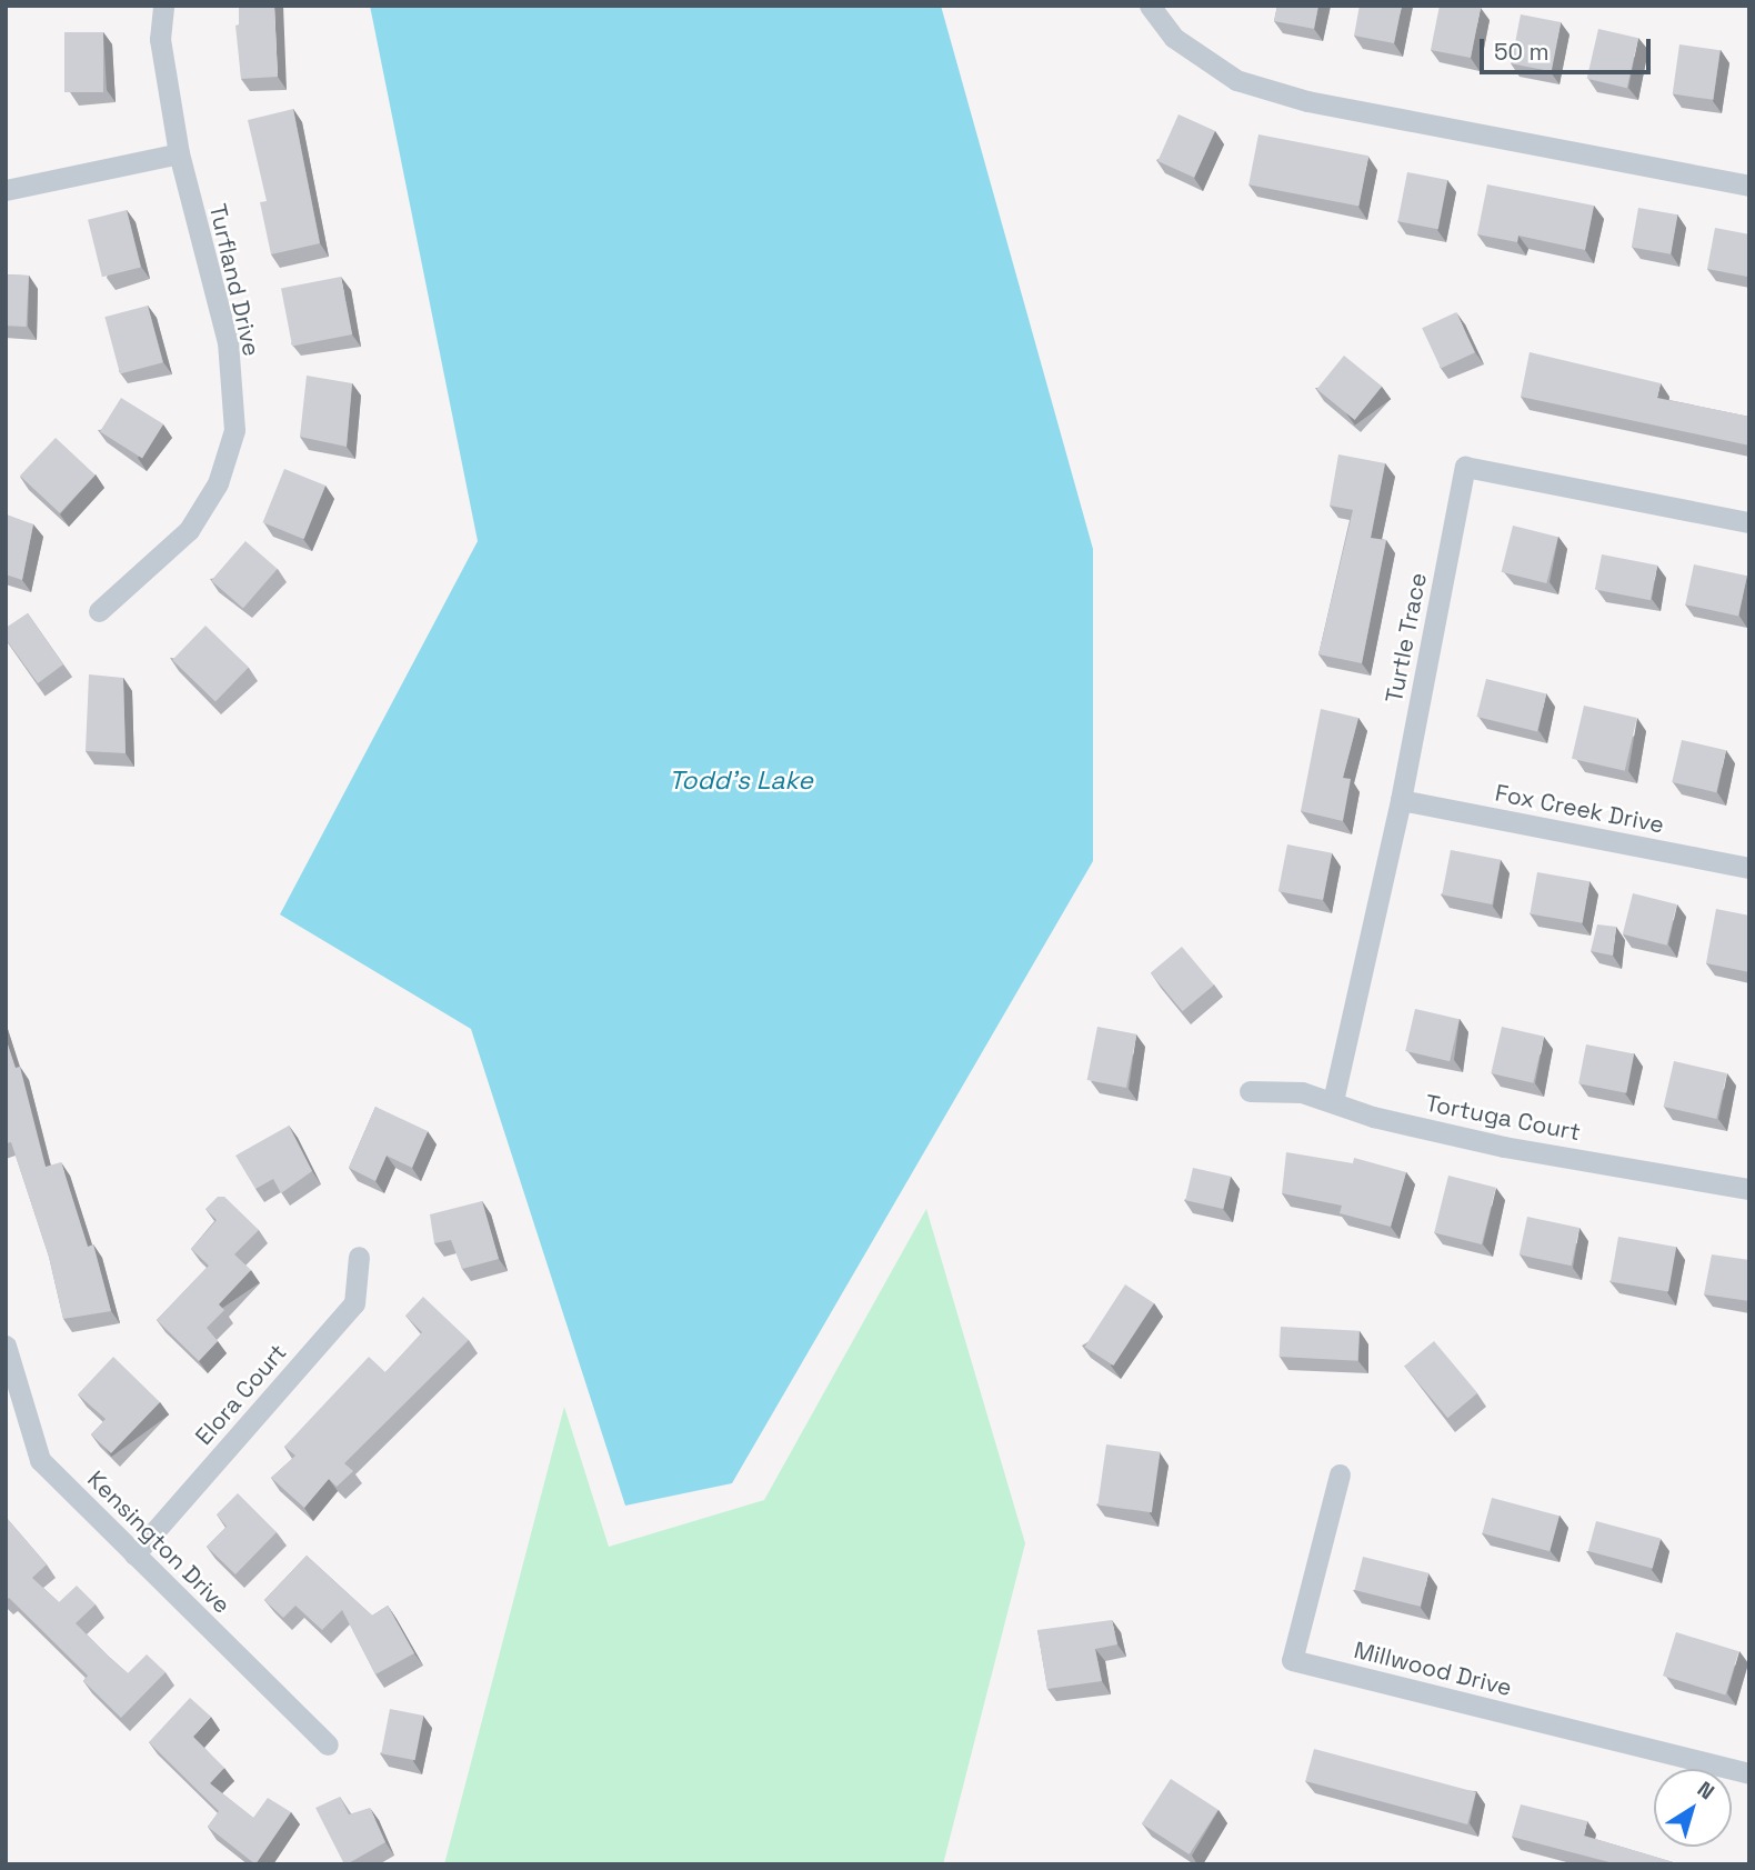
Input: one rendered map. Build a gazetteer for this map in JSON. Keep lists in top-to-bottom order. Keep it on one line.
{"streets":{"street":["Turfland Drive","Turtle Trace","Fox Creek Drive","Tortuga Court","Elora Court","Kensington Drive","Millwood Drive"]},"crossings":[["Turtle Trace","Fox Creek Drive"],["Turtle Trace","Tortuga Court"],["Elora Court","Kensington Drive"]],"water":["Todd's Lake"],"scale_bar":"50 m","north":"top right"}
